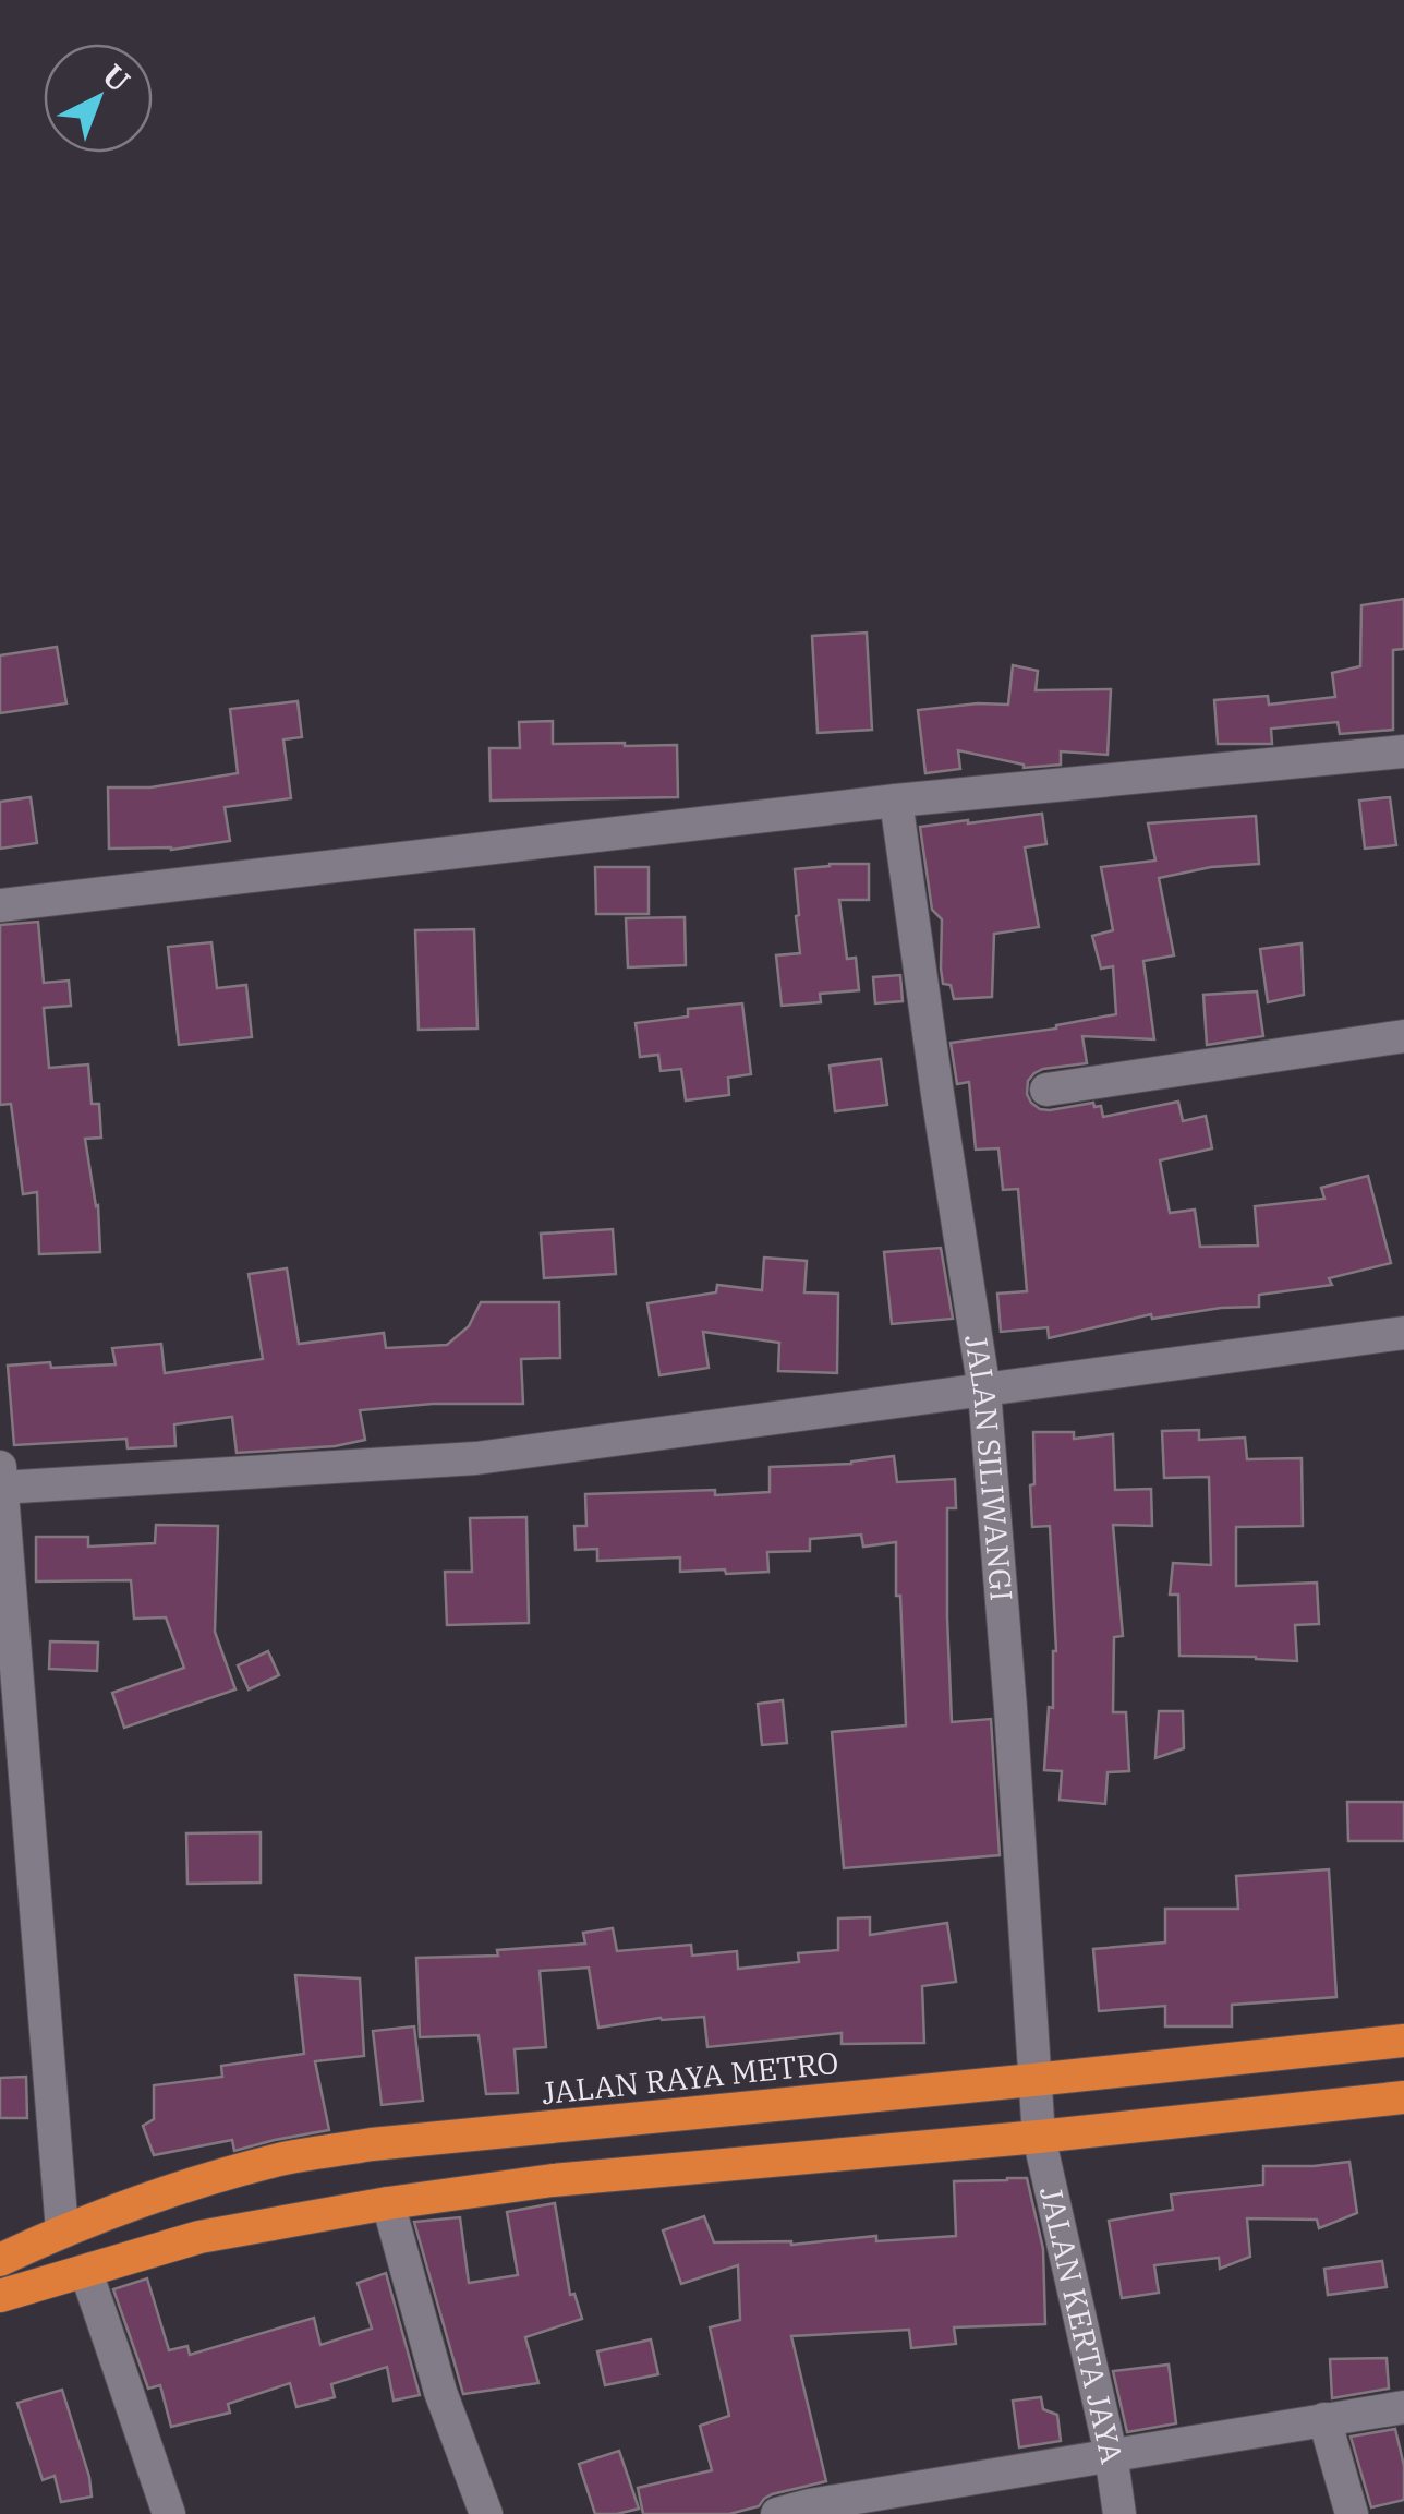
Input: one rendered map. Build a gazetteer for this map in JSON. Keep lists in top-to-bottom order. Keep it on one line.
{"streets":{"highway":["JALAN RAYA METRO"],"street":["JALAN SILIWANGI","JALAN KERTA JAYA"]},"crossings":[["JALAN SILIWANGI","JALAN RAYA METRO"],["JALAN SILIWANGI","JALAN KERTA JAYA"]],"north":"top right"}
